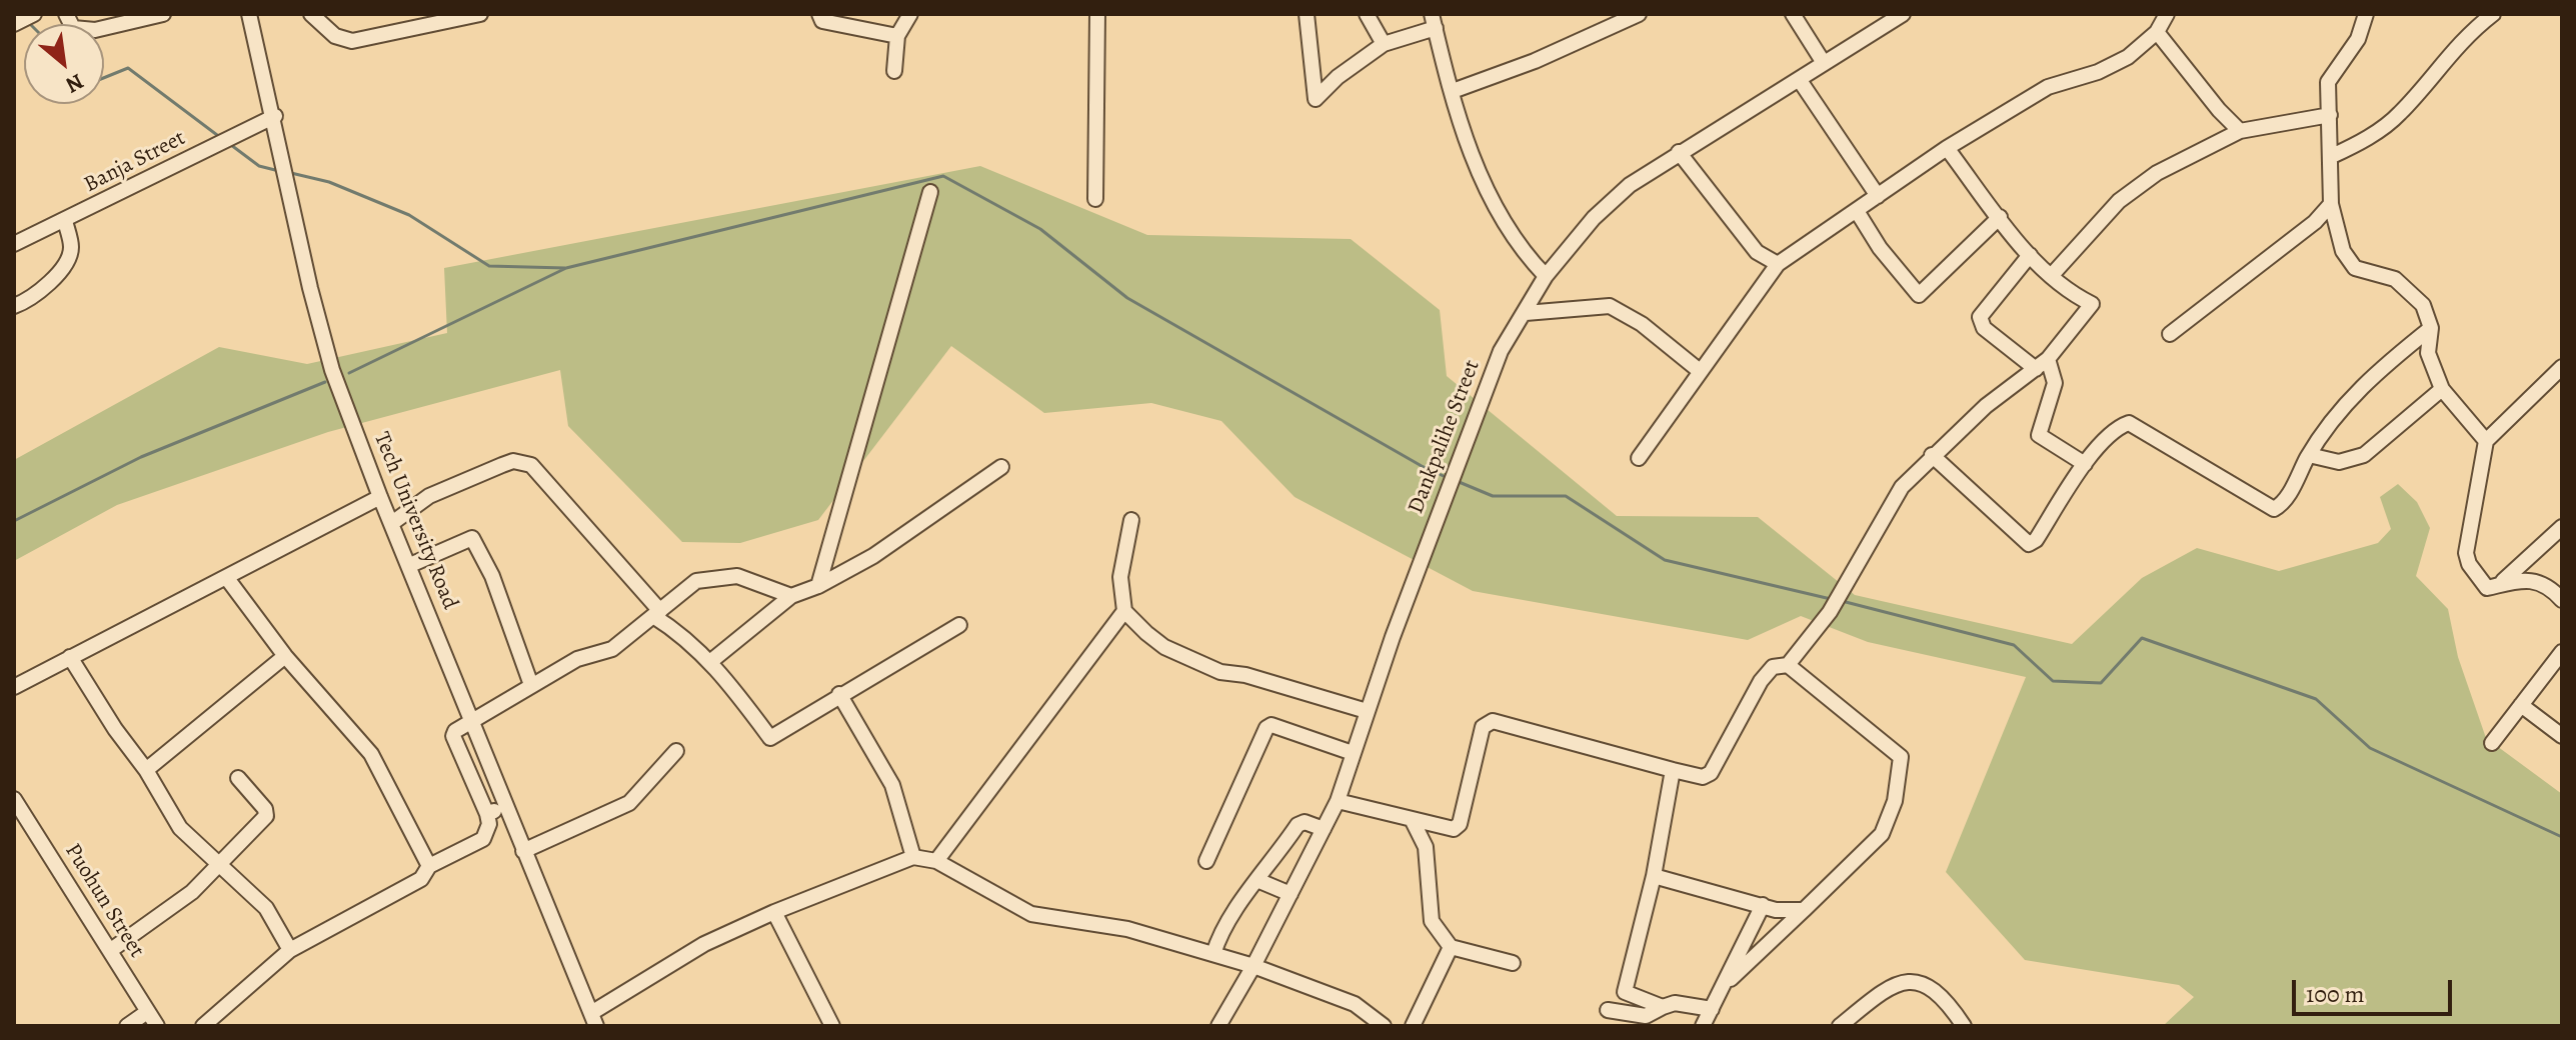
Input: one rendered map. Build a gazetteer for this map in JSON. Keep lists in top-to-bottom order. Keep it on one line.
{"streets":{"street":["Banja Street","Dankpalihe Street","Tech University Road","Puohun Street"]},"crossings":[["Banja Street","Tech University Road"]],"scale_bar":"100 m","north":"bottom right"}
